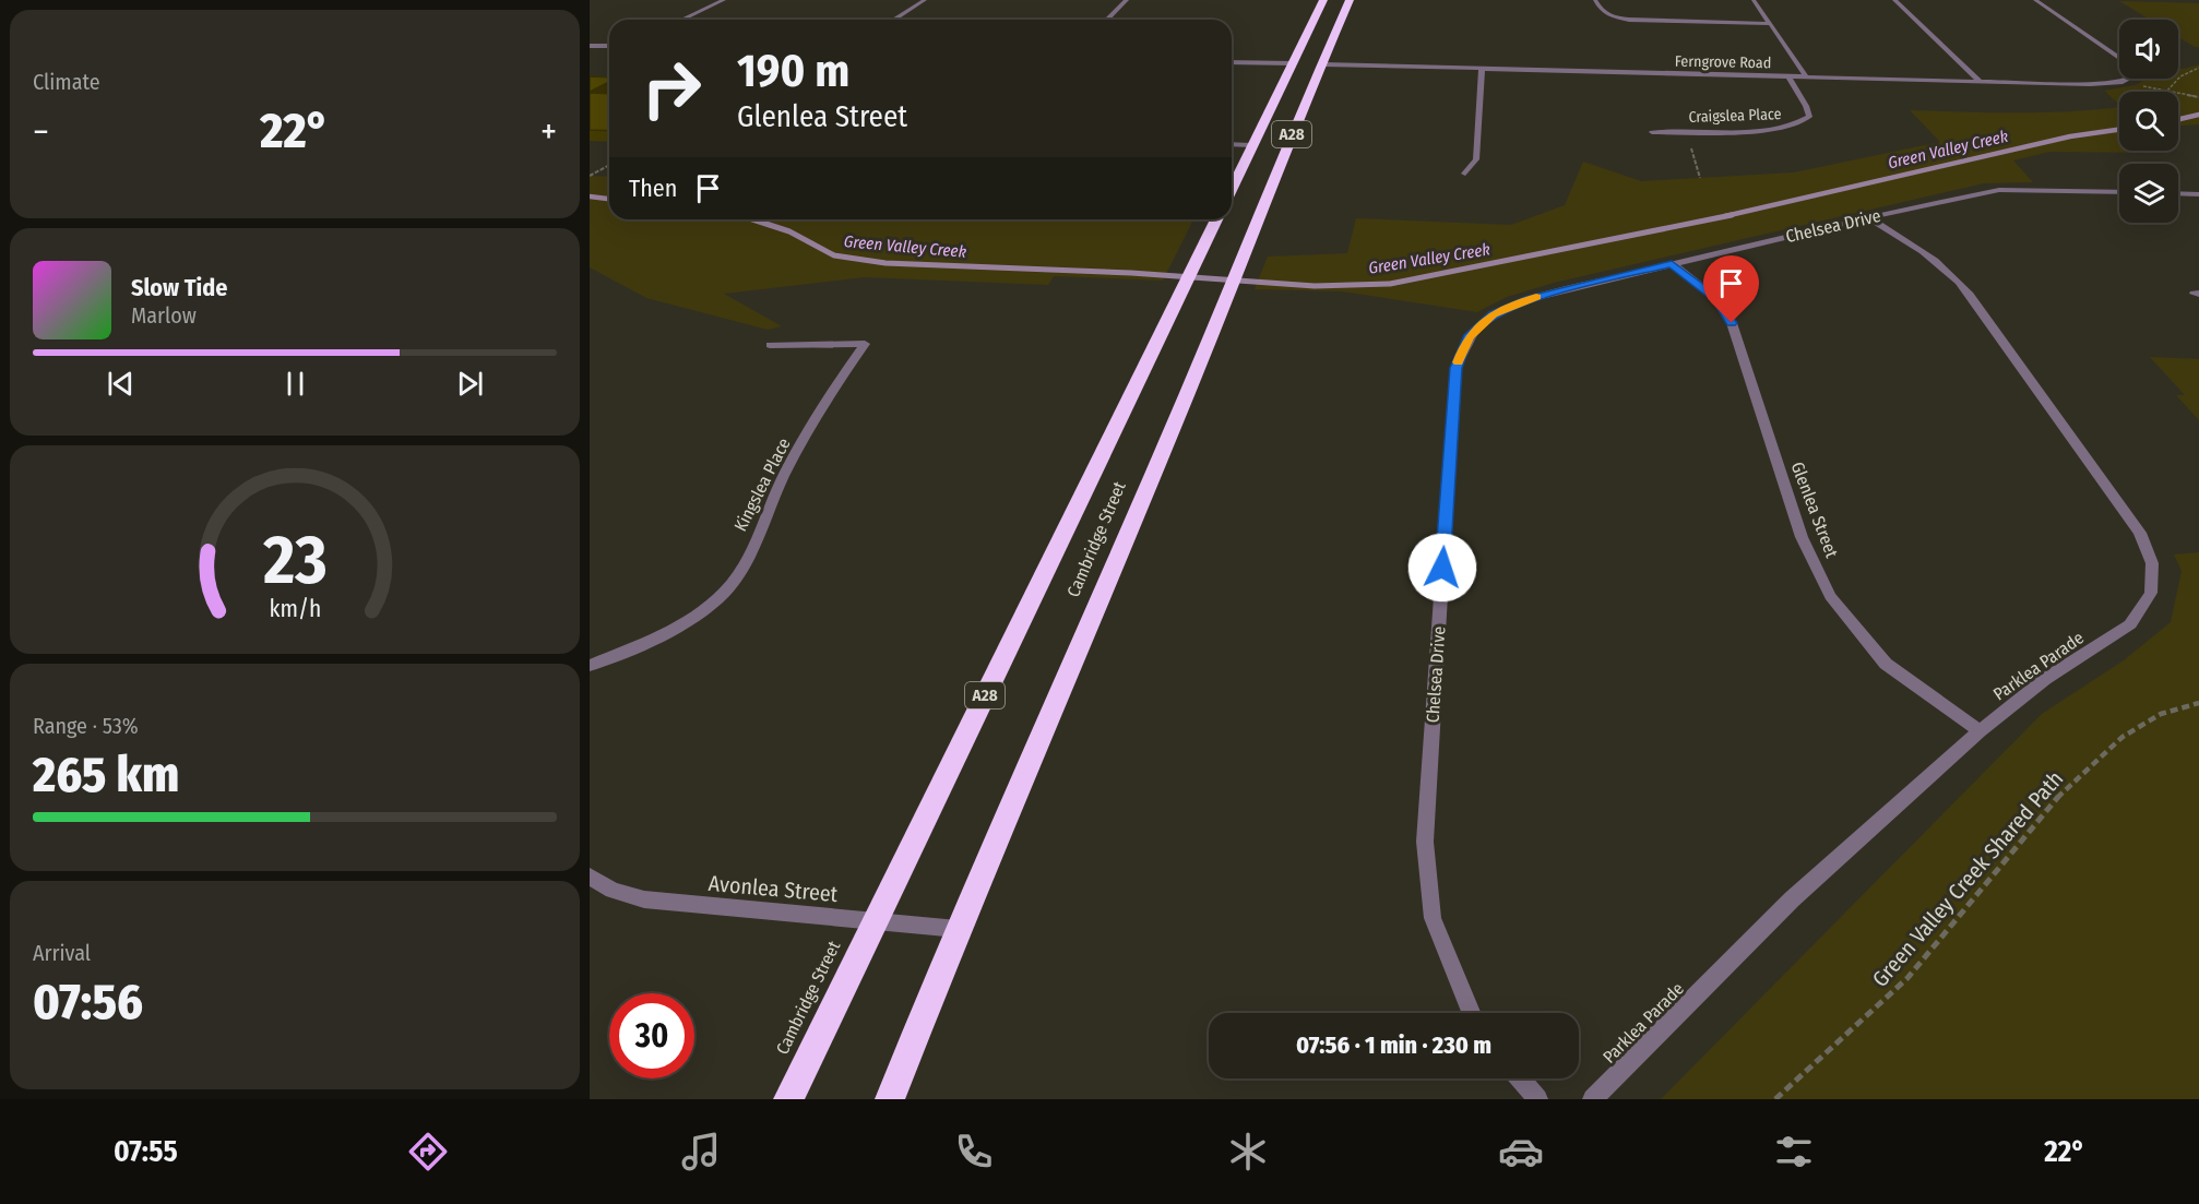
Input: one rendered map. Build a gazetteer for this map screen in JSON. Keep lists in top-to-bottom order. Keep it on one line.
{"streets":{"highway":["A28","Cambridge Street"],"street":["Ferngrove Road","Craigslea Place","Chelsea Drive","Kingslea Place","Glenlea Street","Parklea Parade","Avonlea Street"],"path":["Green Valley Creek Shared Path"]},"crossings":[["Ferngrove Road","Craigslea Place"],["Ferngrove Road","Cambridge Street"],["Chelsea Drive","Glenlea Street"],["Chelsea Drive","Parklea Parade"],["Glenlea Street","Parklea Parade"],["Cambridge Street","Avonlea Street"]],"water":["Green Valley Creek"],"page":{"tile":["Climate",["Range · 53%","265 km"],["Arrival","07:56"]],"turn":["190 m","Glenlea Street"],"heat":["−","22°","+"],"then":"Then","song":["Slow Tide","Marlow"],"limit":"30","trip":"07:56 · 1 min · 230 m","tabs":["07:55","22°"],"gauge":["23","km/h"]}}
